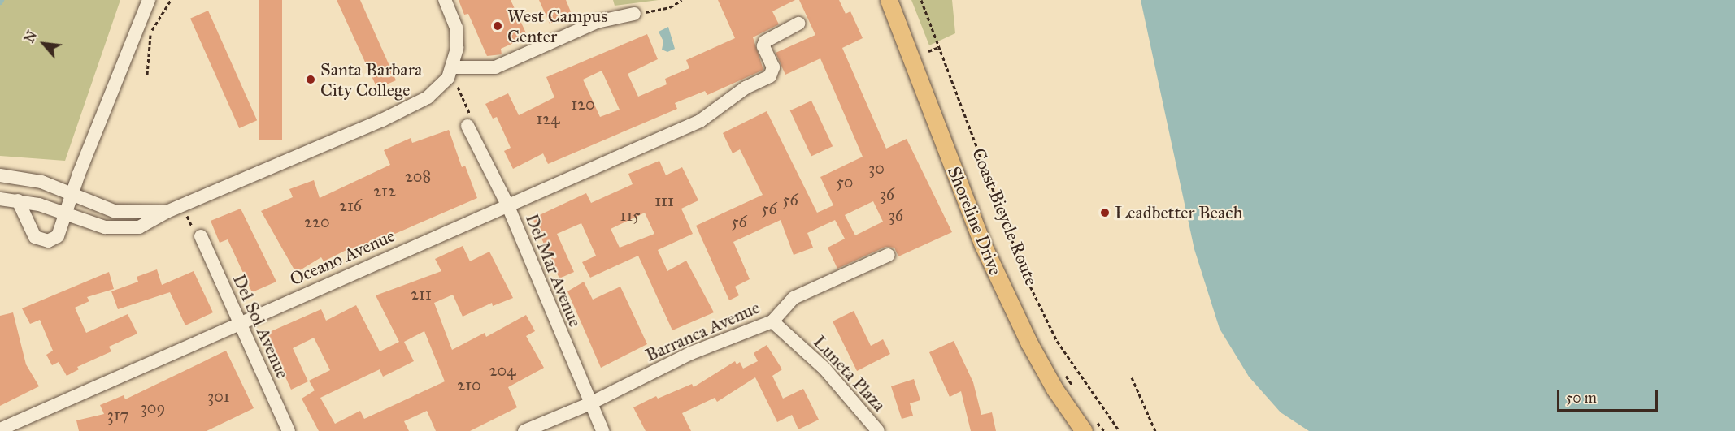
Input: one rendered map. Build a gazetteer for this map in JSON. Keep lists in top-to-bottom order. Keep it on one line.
{"streets":{"main road":["Shoreline Drive"],"street":["Oceano Avenue","Del Mar Avenue","Del Sol Avenue","Barranca Avenue","Luneta Plaza"]},"crossings":[["Oceano Avenue","Del Mar Avenue"],["Oceano Avenue","Del Sol Avenue"],["Del Mar Avenue","Barranca Avenue"],["Barranca Avenue","Luneta Plaza"]],"places":["West Campus Center","Santa Barbara City College","Leadbetter Beach"],"house_numbers":["120","124","30","208","50","212","36","56","111","216","56","115","36","220","56","211","204","210","301","309","317"],"scale_bar":"50 m","north":"top left"}
